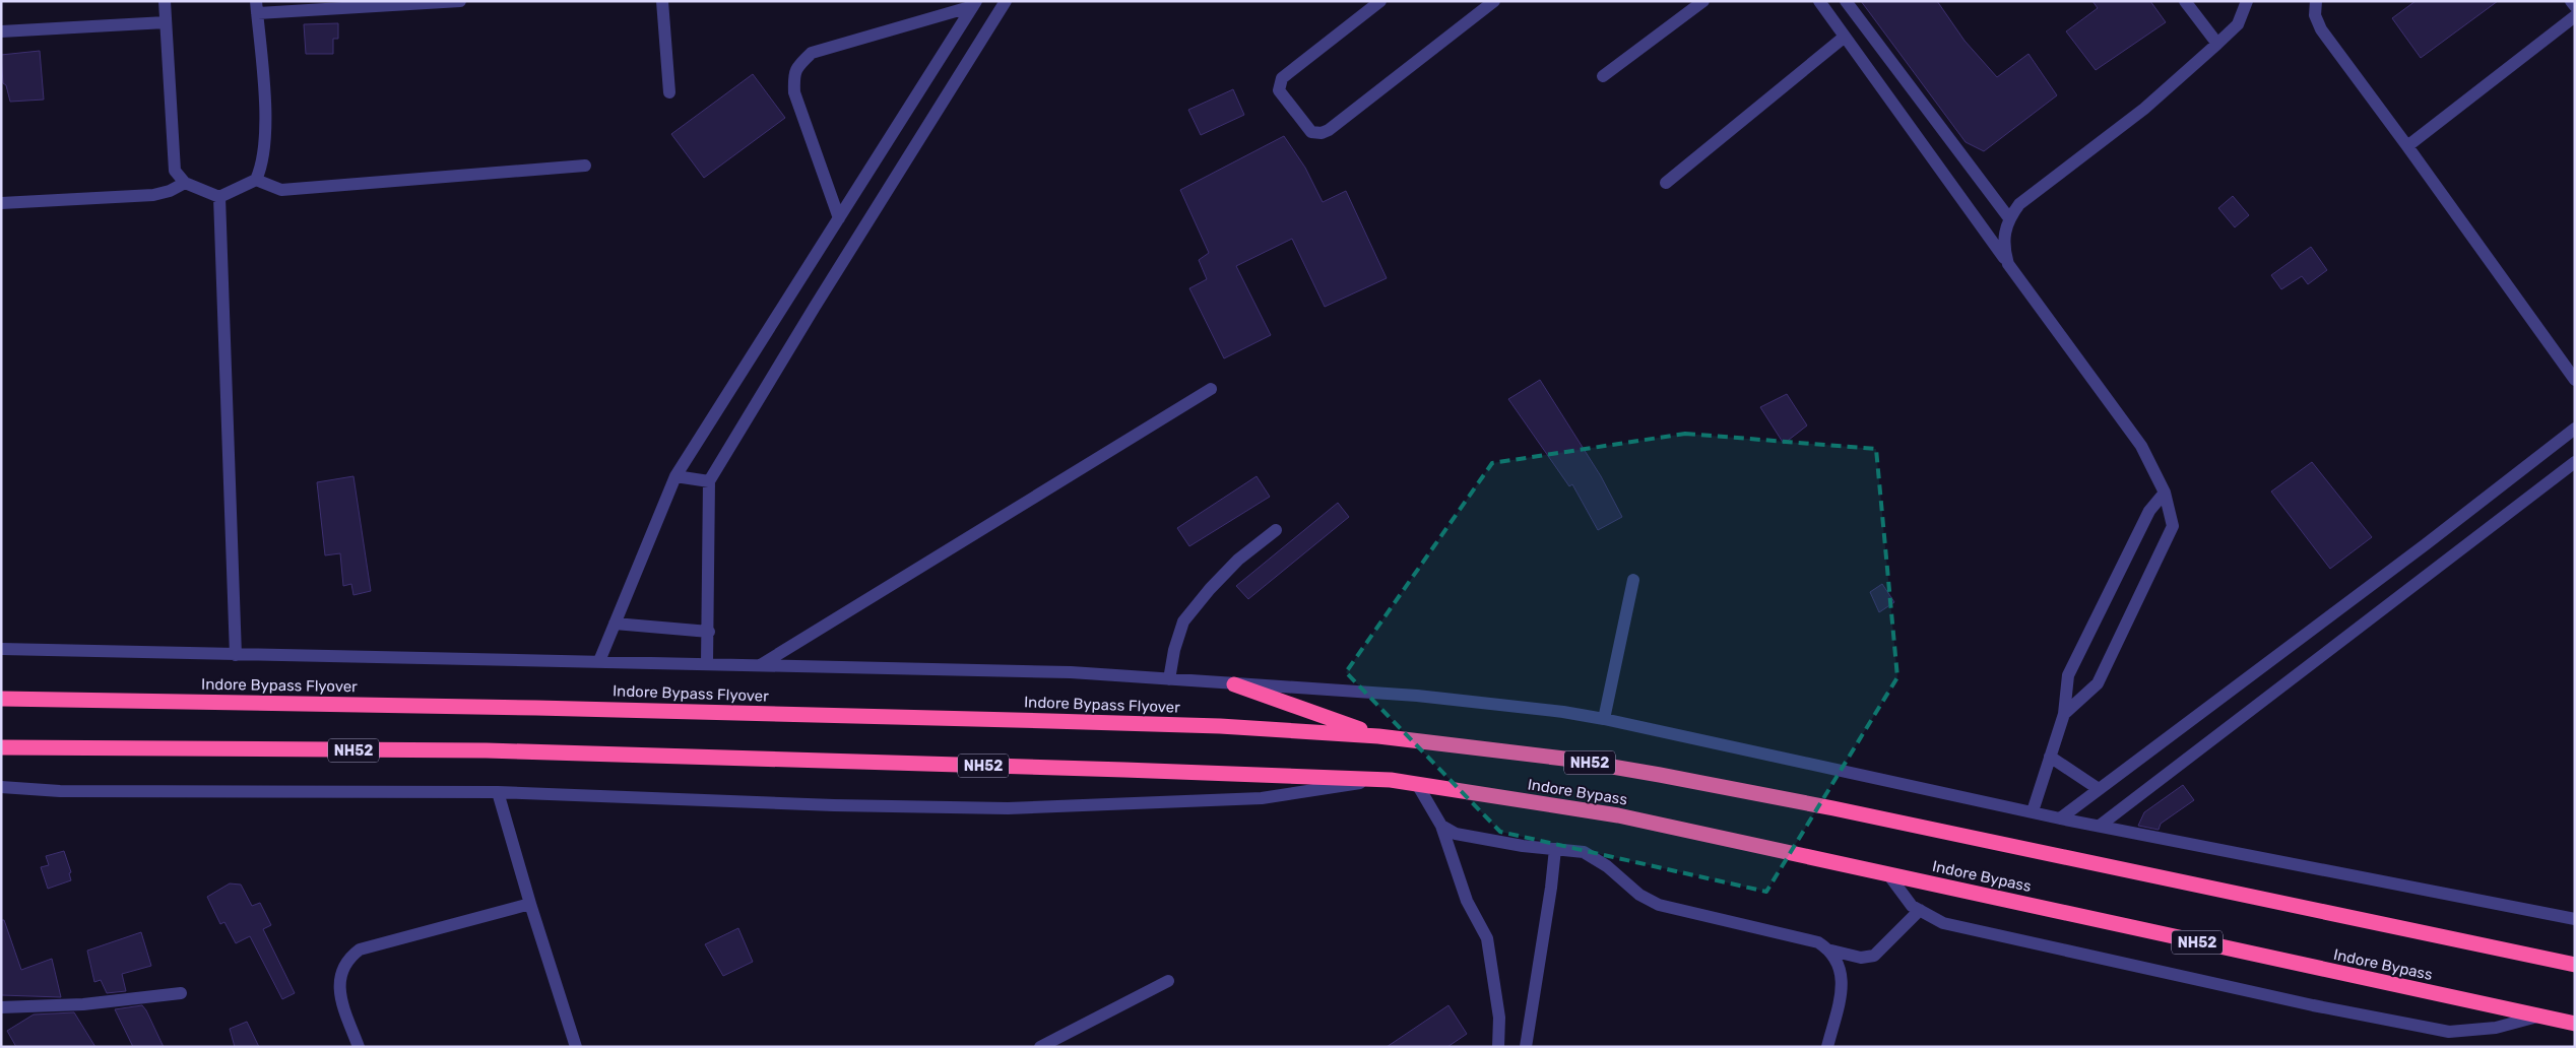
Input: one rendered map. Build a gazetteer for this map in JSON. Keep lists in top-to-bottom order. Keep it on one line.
{"streets":{"highway":["Indore Bypass Flyover","NH52","Indore Bypass"]},"crossings":[["Indore Bypass Flyover","Indore Bypass"],["NH52","Indore Bypass"]]}
